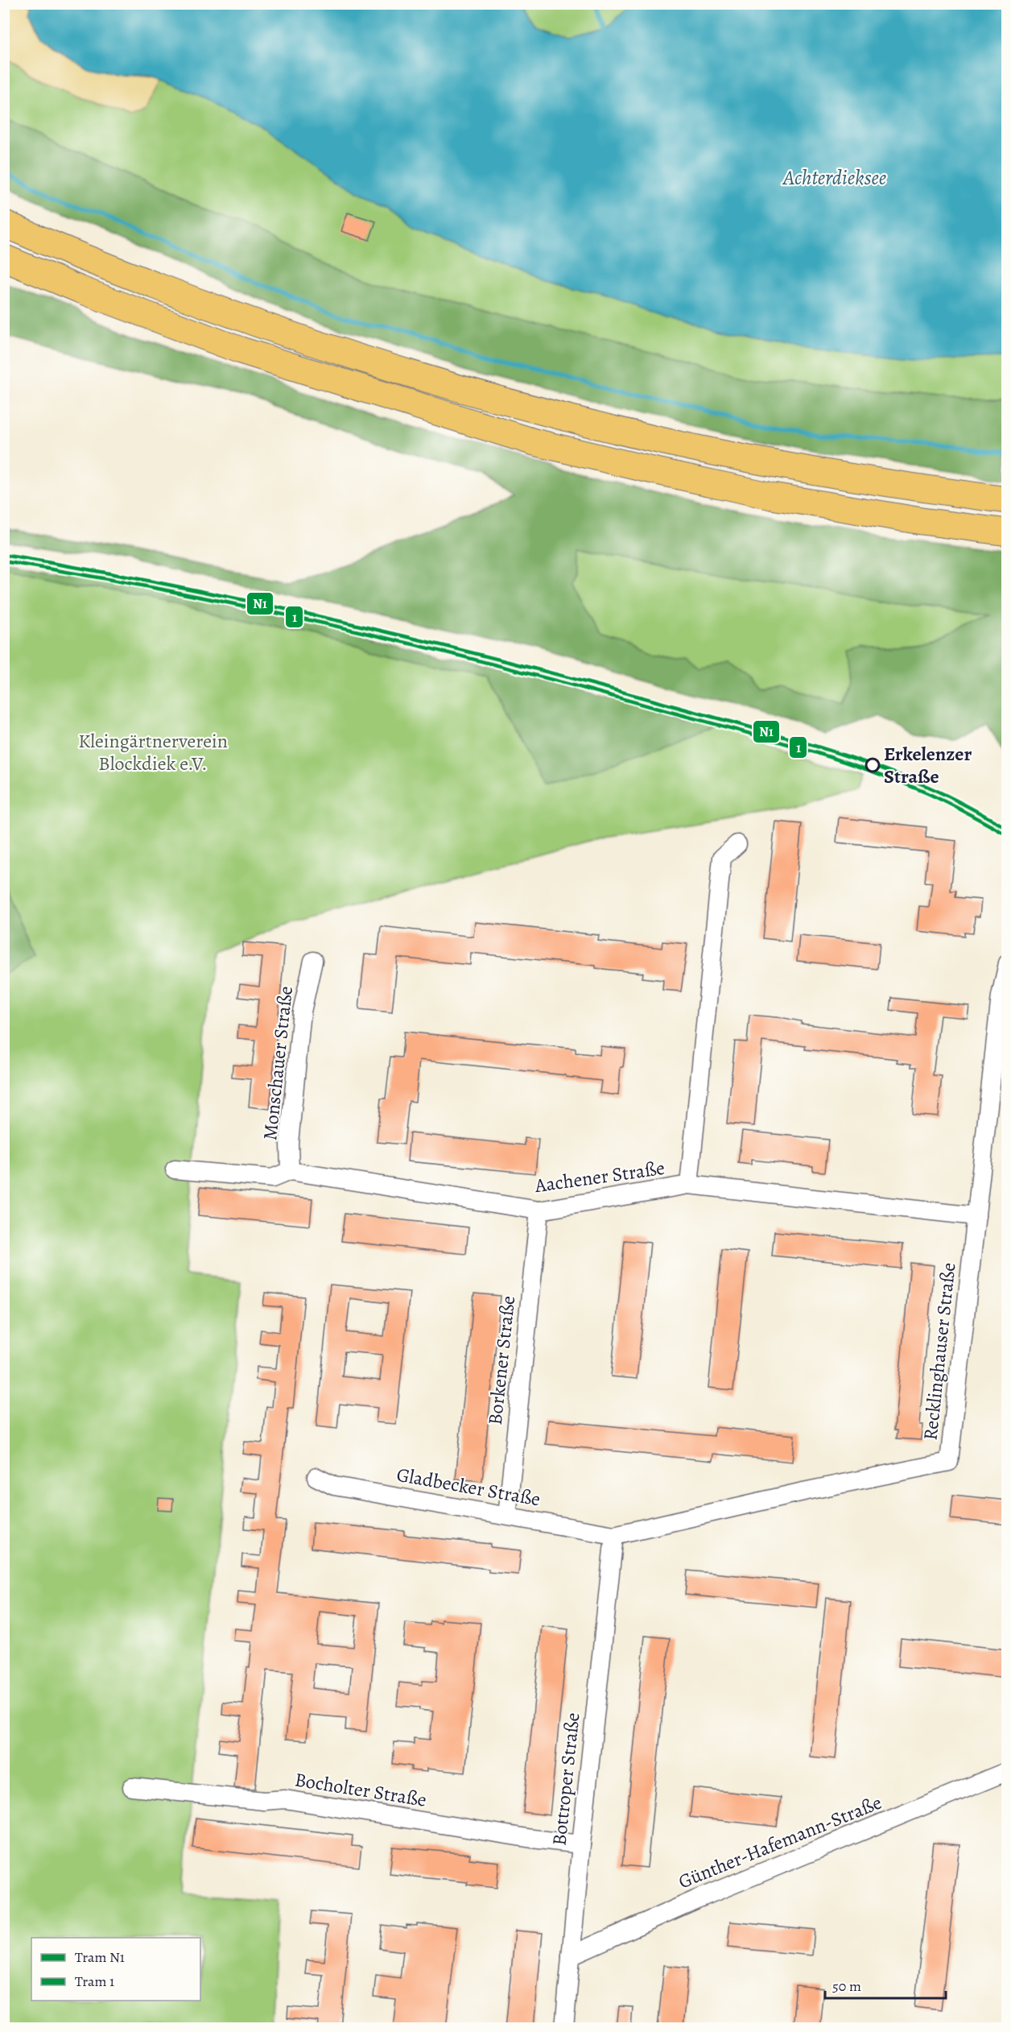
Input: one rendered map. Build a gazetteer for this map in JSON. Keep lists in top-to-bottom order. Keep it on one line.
{"streets":{"street":["Monschauer Straße","Aachener Straße","Recklinghauser Straße","Borkener Straße","Gladbecker Straße","Bottroper Straße","Bocholter Straße","Günther-Hafemann-Straße"]},"crossings":[["Monschauer Straße","Aachener Straße"],["Aachener Straße","Recklinghauser Straße"],["Aachener Straße","Borkener Straße"],["Recklinghauser Straße","Gladbecker Straße"],["Recklinghauser Straße","Bottroper Straße"],["Borkener Straße","Gladbecker Straße"],["Gladbecker Straße","Bottroper Straße"],["Bottroper Straße","Bocholter Straße"],["Bottroper Straße","Günther-Hafemann-Straße"]],"water":["Achterdieksee"],"parks":["Kleingärtnerverein Blockdiek e.V."],"places":["Erkelenzer Straße"],"lines":["tram line N1","tram line 1"],"legend":["Tram N1","Tram 1"],"scale_bar":"50 m"}
